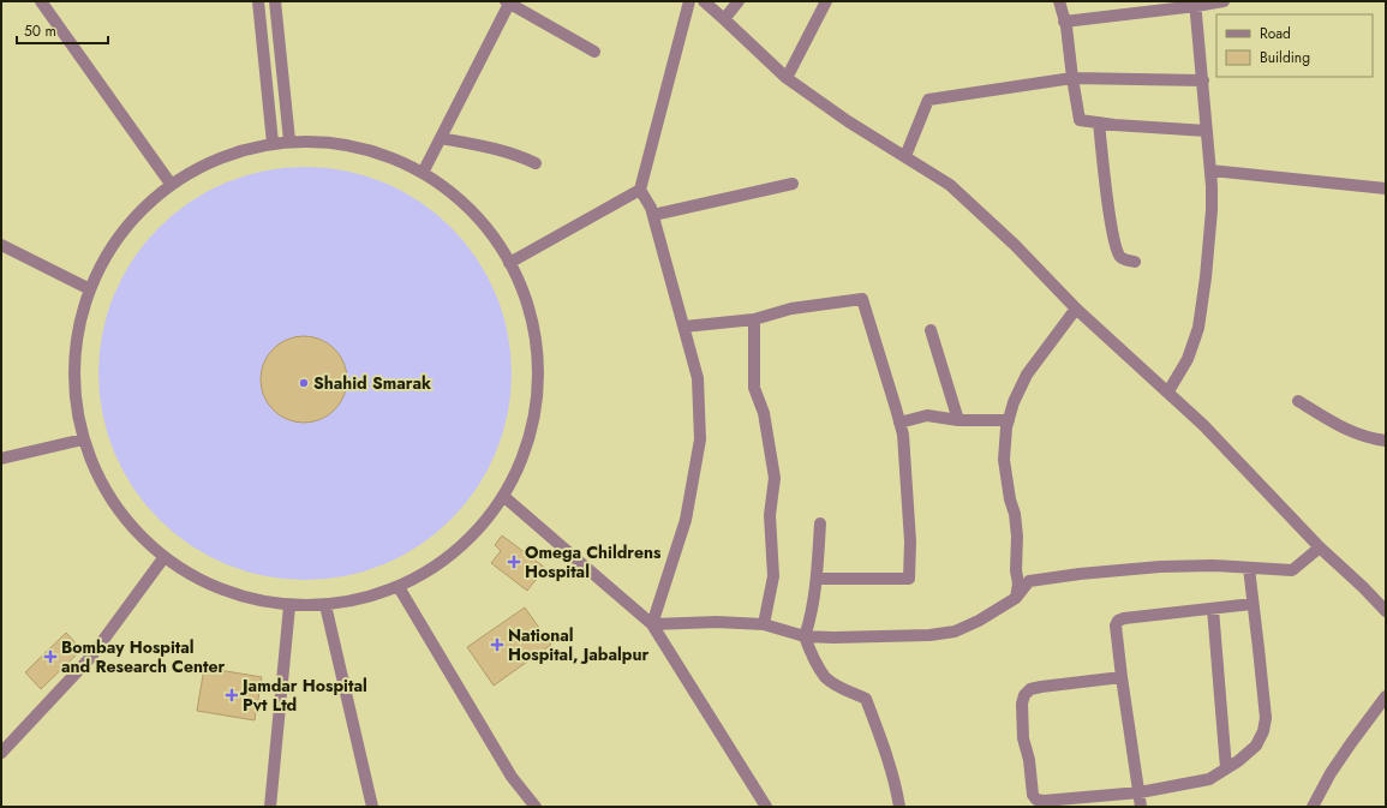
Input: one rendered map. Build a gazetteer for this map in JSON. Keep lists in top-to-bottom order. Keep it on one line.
{"places":{"other":["Shahid Smarak"],"health":["Omega Childrens Hospital","National Hospital, Jabalpur","Bombay Hospital and Research Center","Jamdar Hospital Pvt Ltd"]},"legend":["Road","Building"],"scale_bar":"50 m"}
